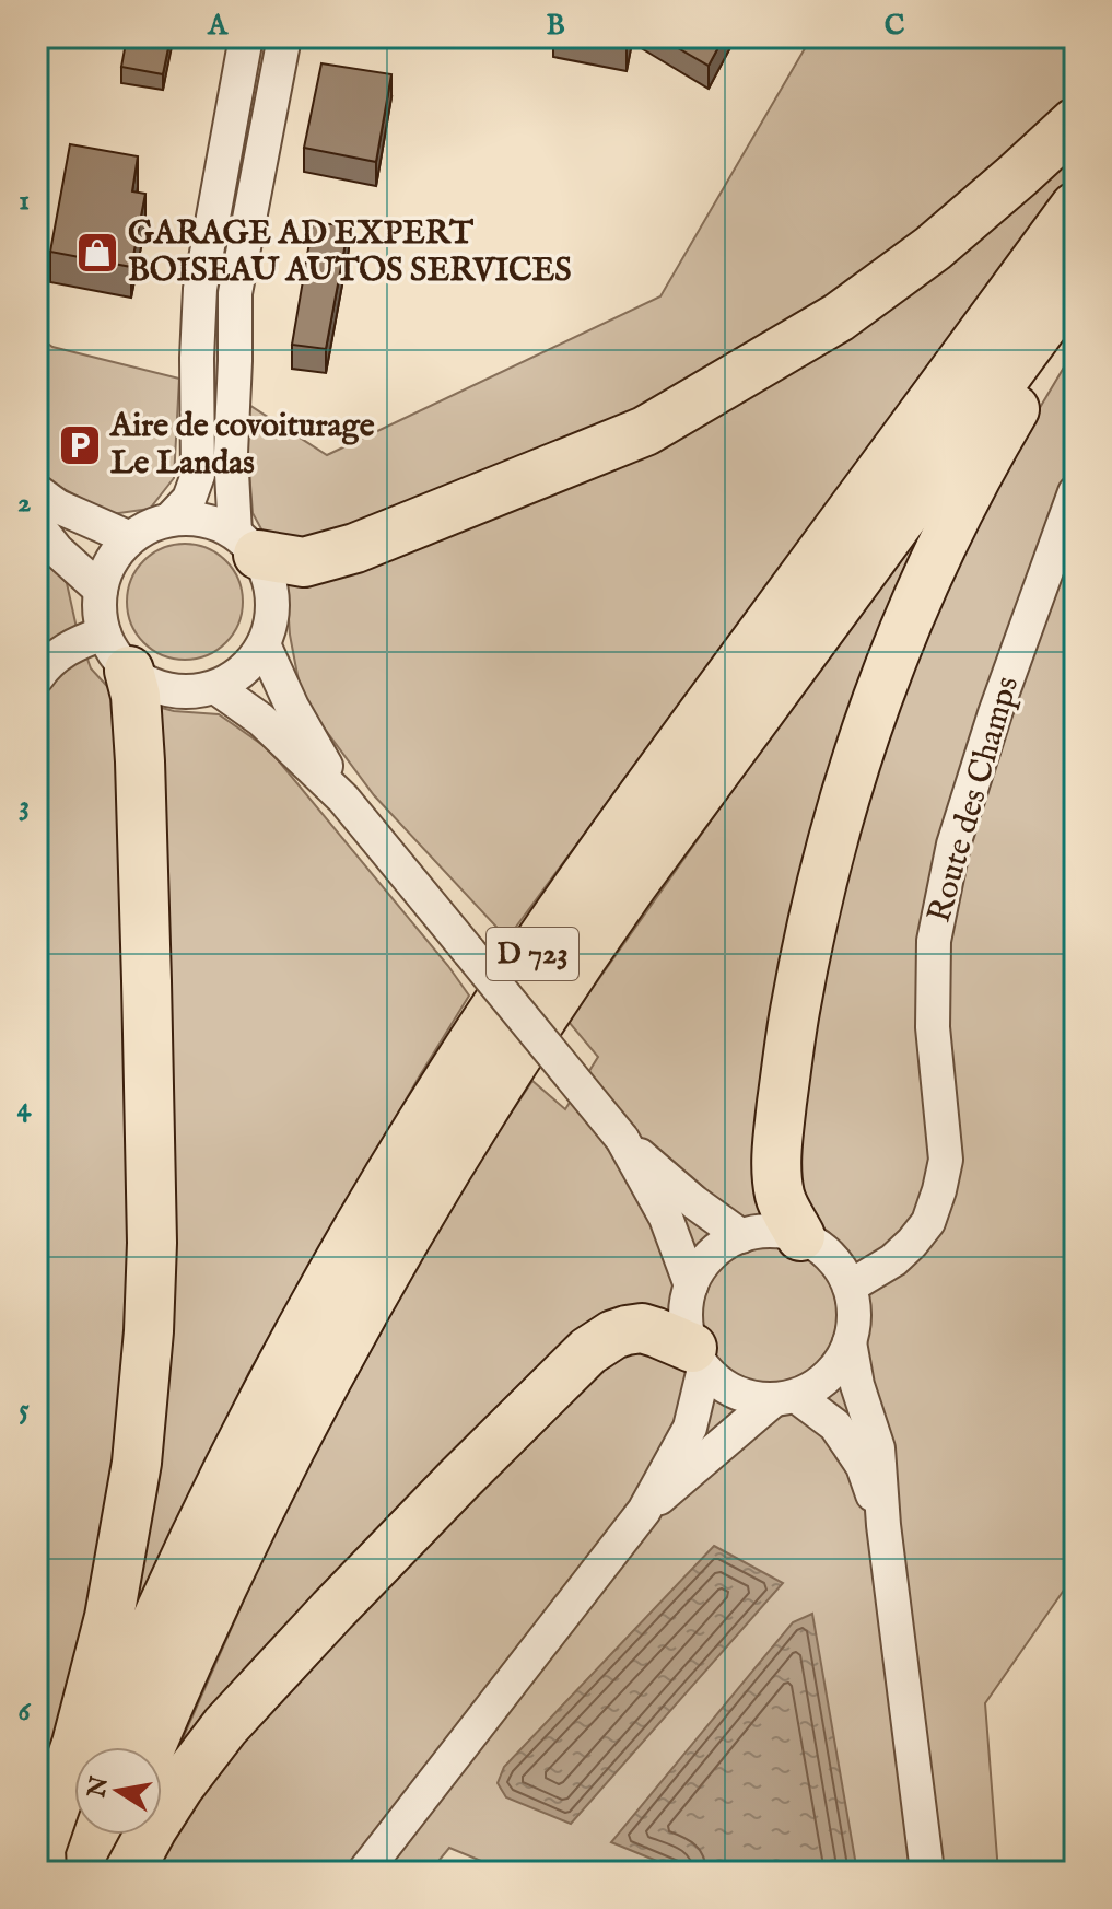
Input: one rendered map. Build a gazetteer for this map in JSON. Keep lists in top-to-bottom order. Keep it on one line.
{"streets":{"highway":["D 723"],"street":["Route des Champs"]},"places":{"shop":["GARAGE AD EXPERT BOISEAU AUTOS SERVICES"],"parking":["Aire de covoiturage Le Landas"]},"north":"left","grid":{"columns":["A","B","C"],"rows":["1","2","3","4","5","6"]}}
